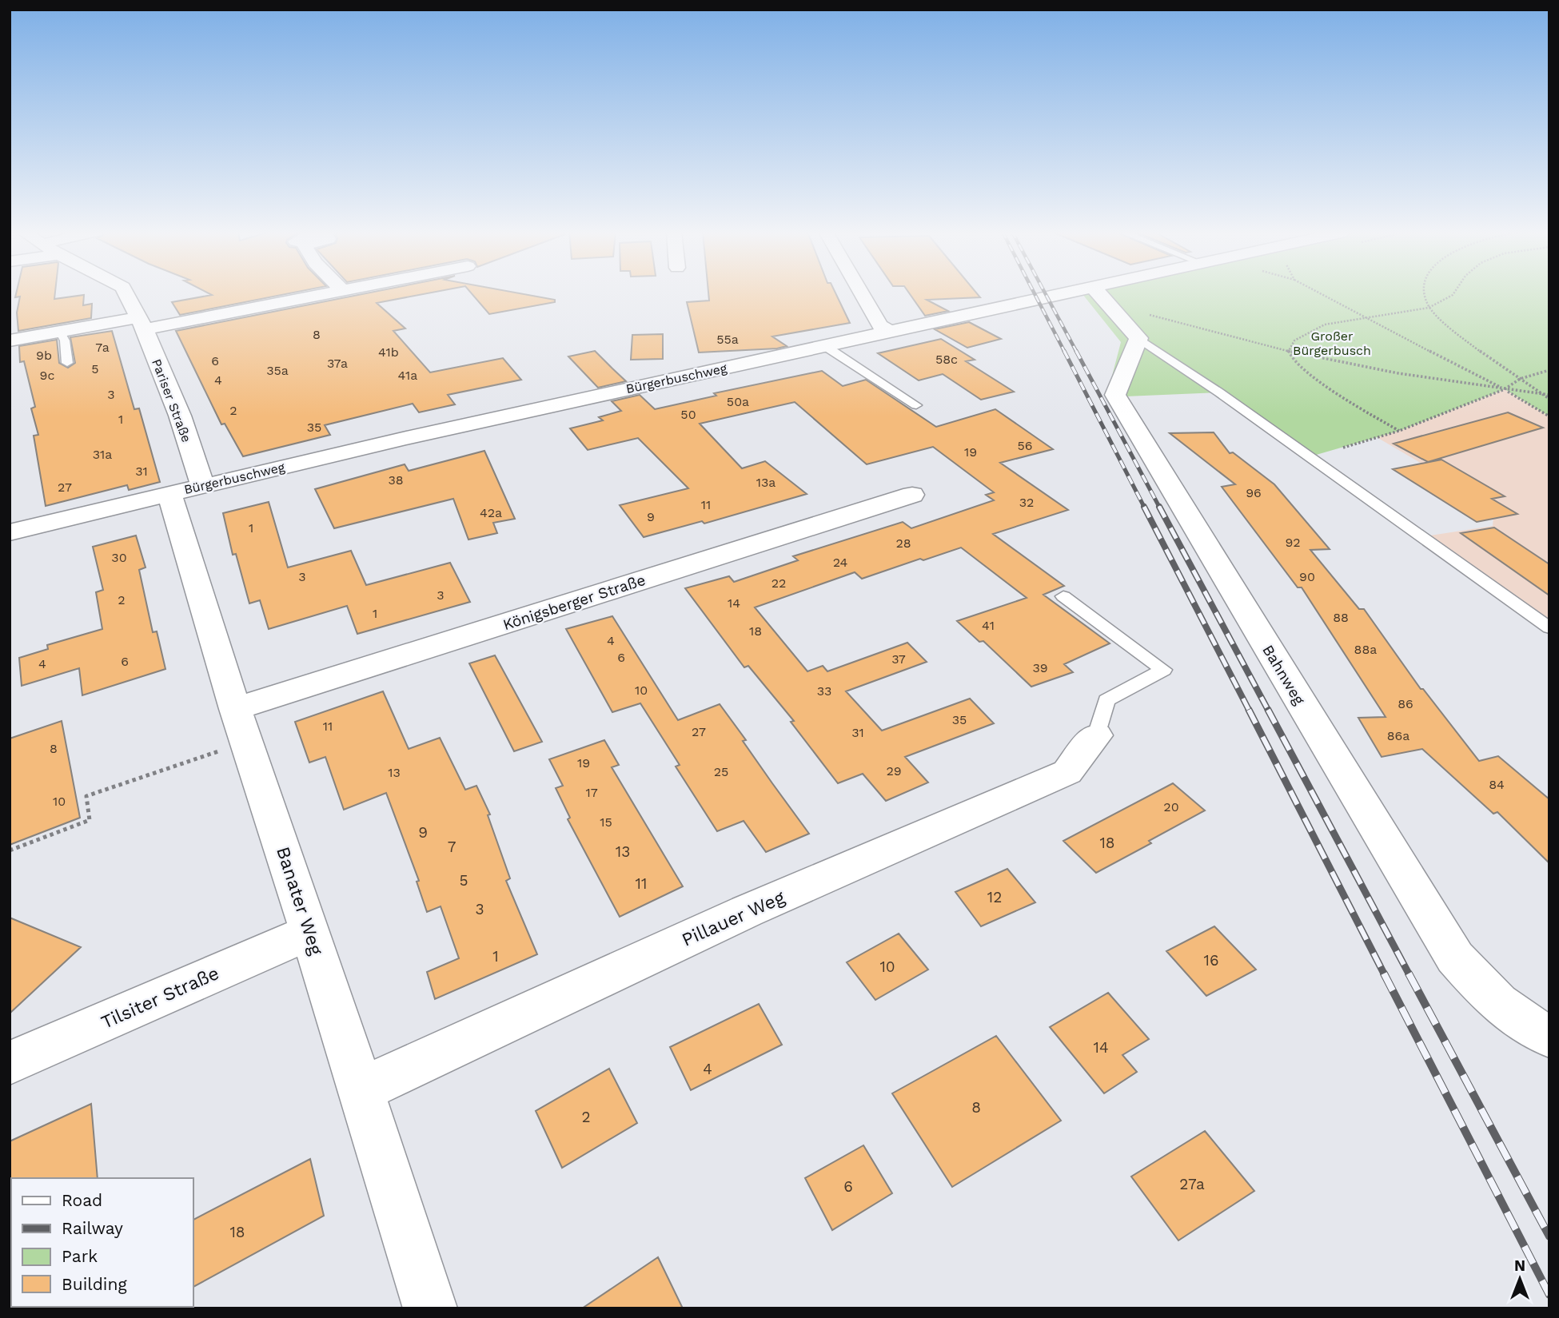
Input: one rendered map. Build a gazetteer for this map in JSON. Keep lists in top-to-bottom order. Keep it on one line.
{"streets":{"street":["Bürgerbuschweg","Pariser Straße","Königsberger Straße","Bahnweg","Banater Weg","Pillauer Weg","Tilsiter Straße"]},"crossings":[["Bürgerbuschweg","Pariser Straße"],["Bürgerbuschweg","Banater Weg"],["Pariser Straße","Banater Weg"],["Königsberger Straße","Banater Weg"],["Banater Weg","Pillauer Weg"],["Banater Weg","Tilsiter Straße"]],"parks":["Großer Bürgerbusch"],"house_numbers":["8","55a","7a","41b","9b","58c","6","37a","5","35a","9c","41a","4","3","50a","2","50","1","35","56","19","31a","31","38","13a","27","96","32","11","42a","9","1","92","28","30","24","3","90","22","3","2","14","1","88","41","18","4","88a","6","37","6","4","39","10","33","86","35","11","27","31","86a","8","19","29","25","13","84","17","10","20","15","9","18","7","13","5","11","12","3","1","16","10","14","4","8","2","27a","6","18"],"legend":["Road","Railway","Park","Building"],"north":"top"}
